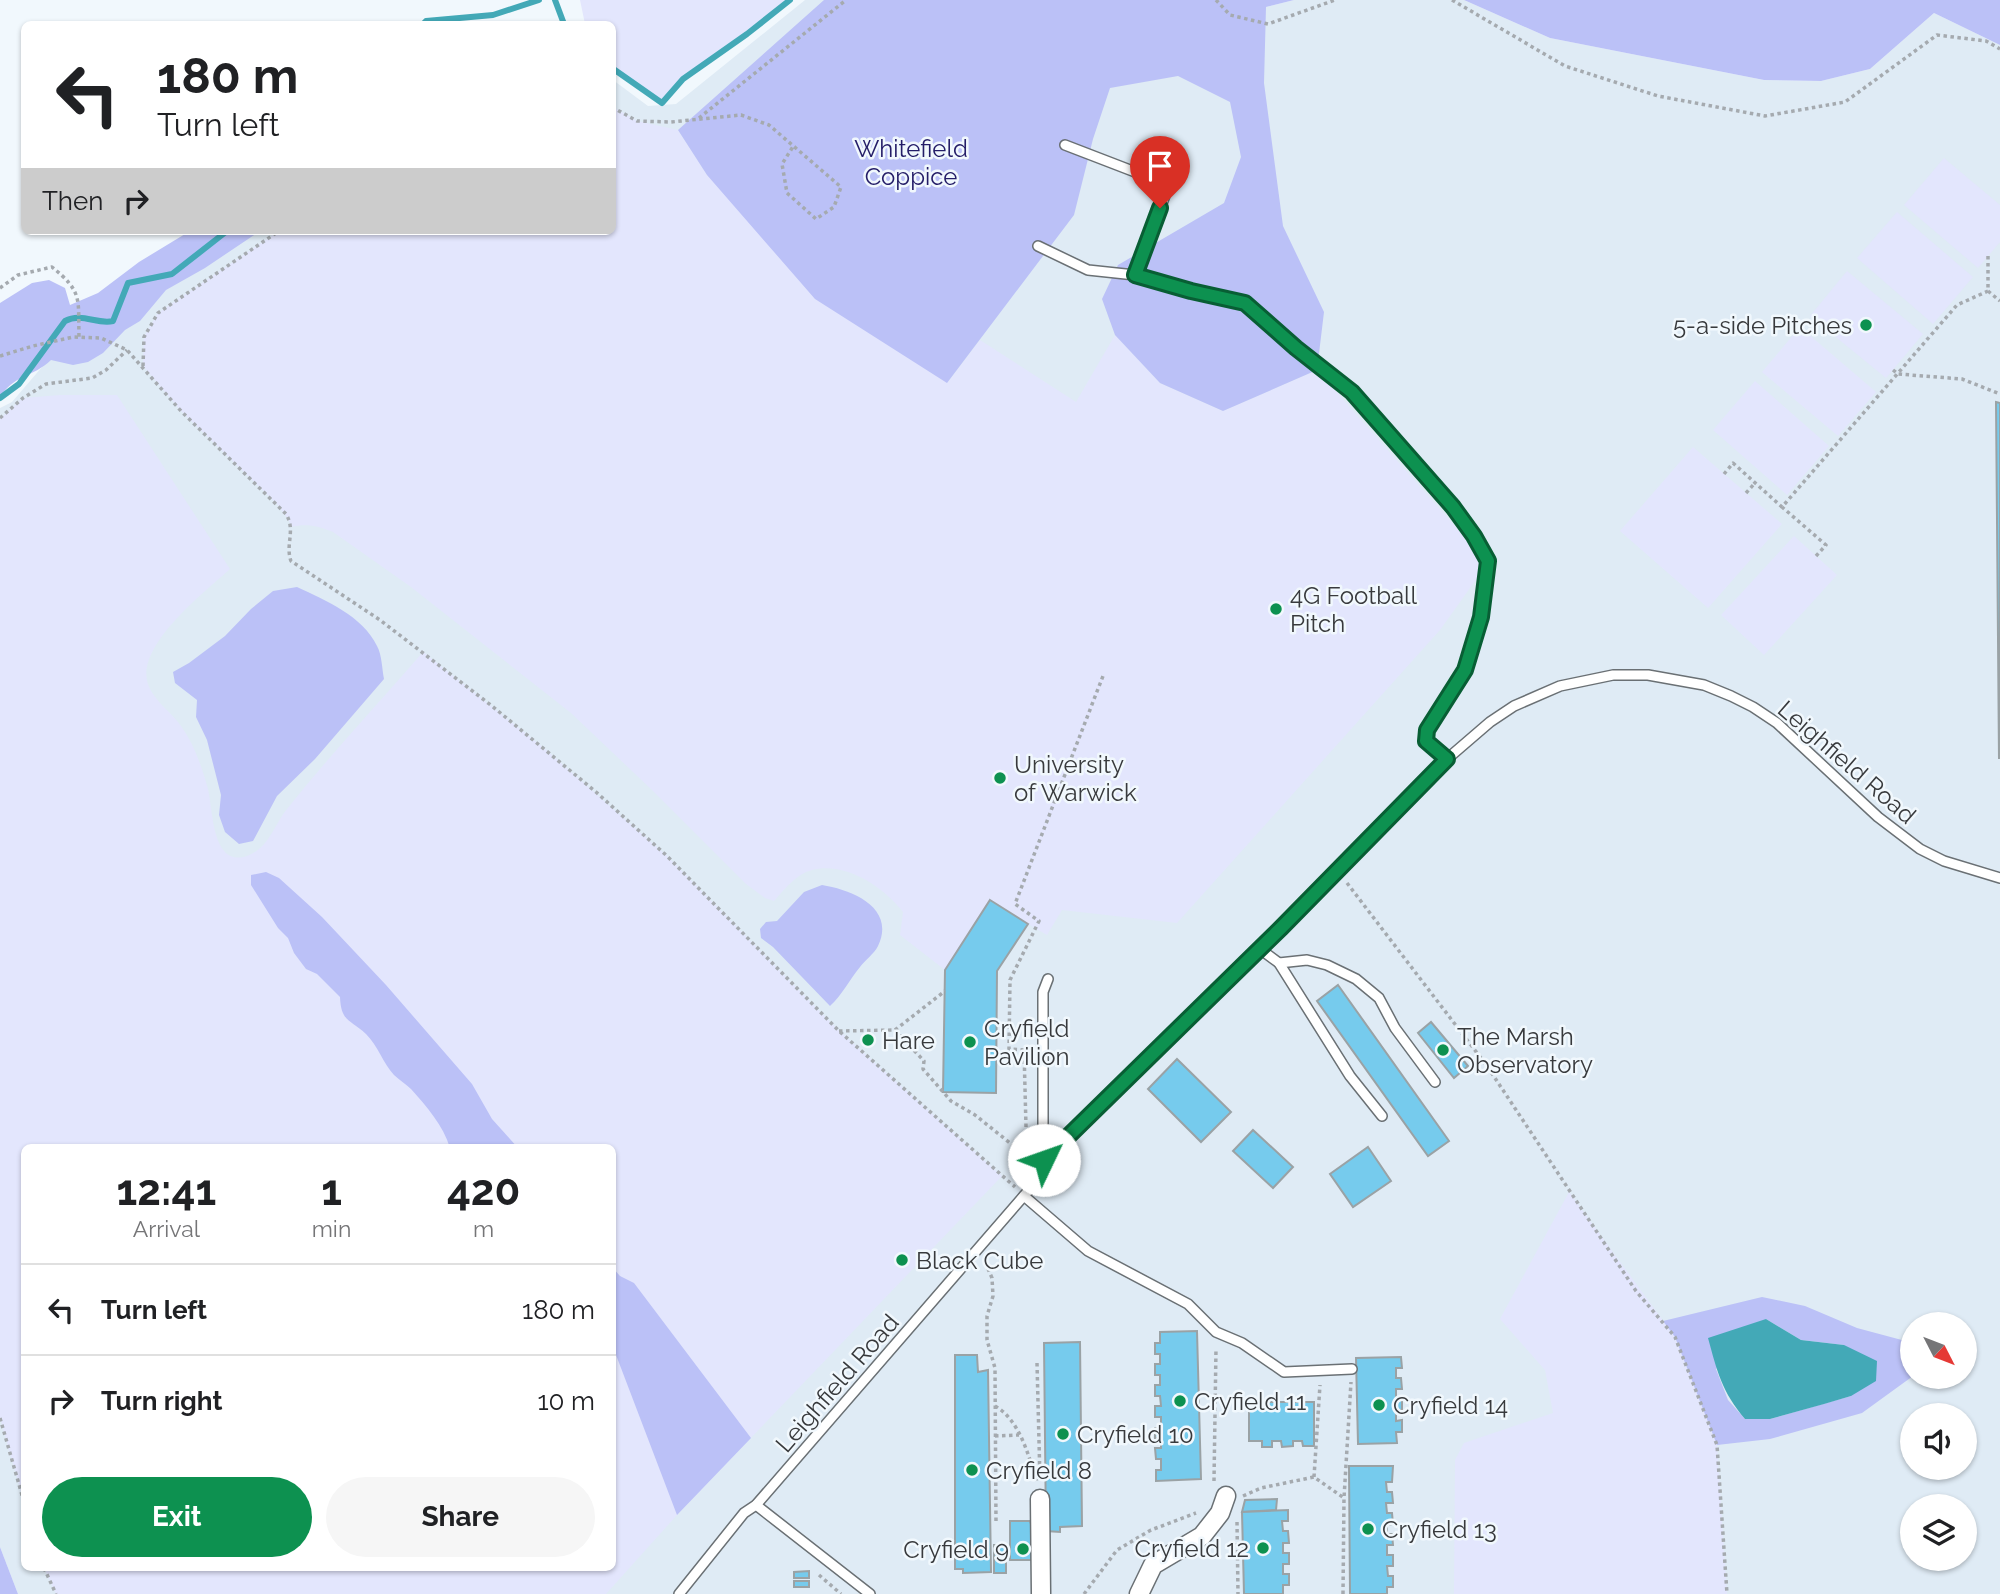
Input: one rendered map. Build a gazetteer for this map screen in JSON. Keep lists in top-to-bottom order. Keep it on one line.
{"streets":{"lane":["Leighfield Road"]},"parks":["Whitefield Coppice"],"places":["5-a-side Pitches","4G Football Pitch","University of Warwick","Hare","Cryfield Pavilion","The Marsh Observatory","Black Cube","Cryfield 11","Cryfield 14","Cryfield 10","Cryfield 8","Cryfield 13","Cryfield 12","Cryfield 9"],"north":"bottom right","page":{"turn":["180 m","Turn left"],"then":"Then","eta":["12:41","Arrival","1","min","420","m"],"list":[{"name":"Turn left","value":"180 m"},{"name":"Turn right","value":"10 m"}],"buttons":["Exit","Share"]}}
